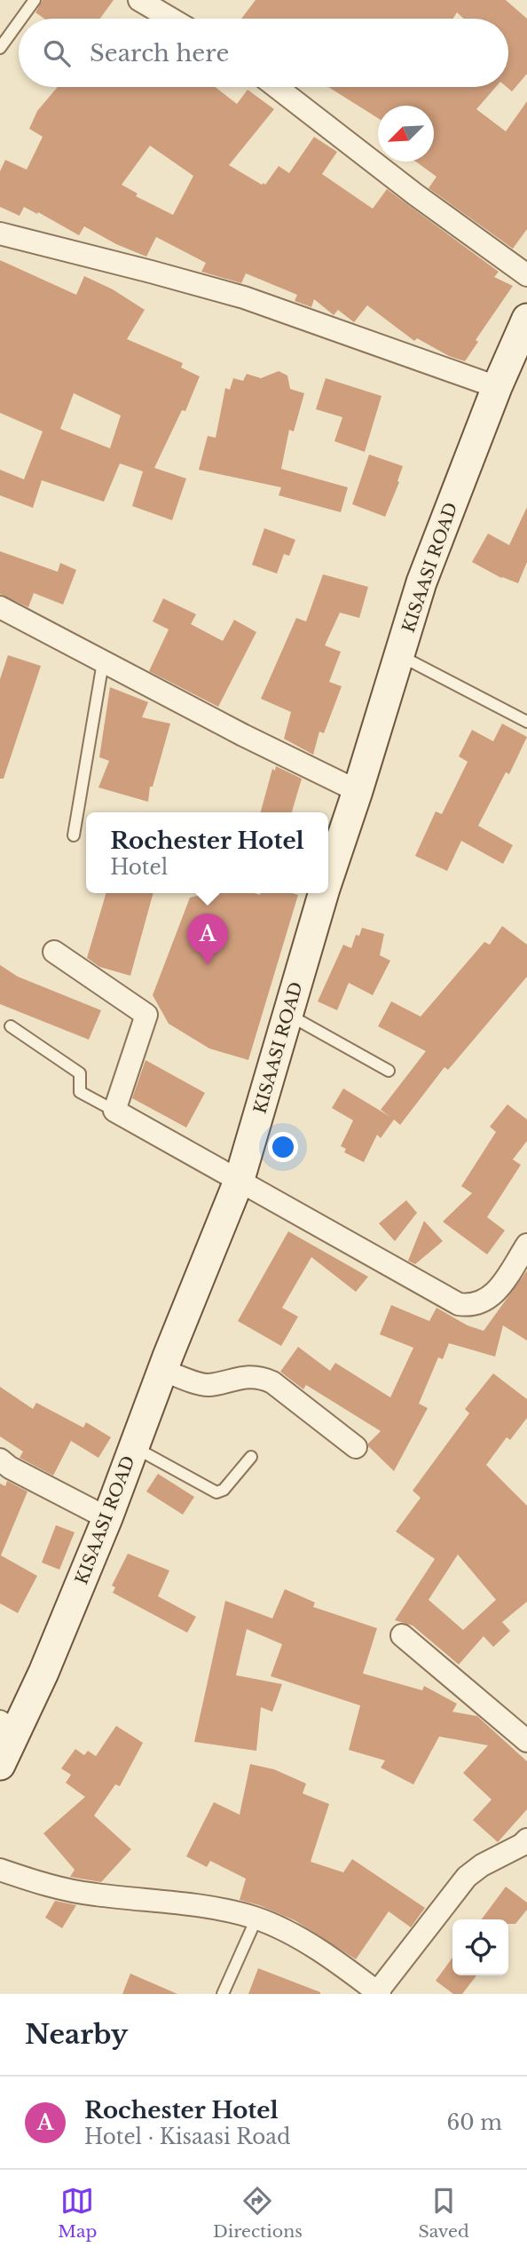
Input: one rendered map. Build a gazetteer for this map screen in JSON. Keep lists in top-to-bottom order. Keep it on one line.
{"streets":{"main road":["KISAASI ROAD"]},"north":"bottom left","page":{"search":"Search here","popup":["Rochester Hotel","Hotel"],"pins":"A","heading":"Nearby","list":[{"mark":"A","name":"Rochester Hotel","note":"Hotel · Kisaasi Road","value":"60 m"}],"nav":["Map","Directions","Saved"]}}
